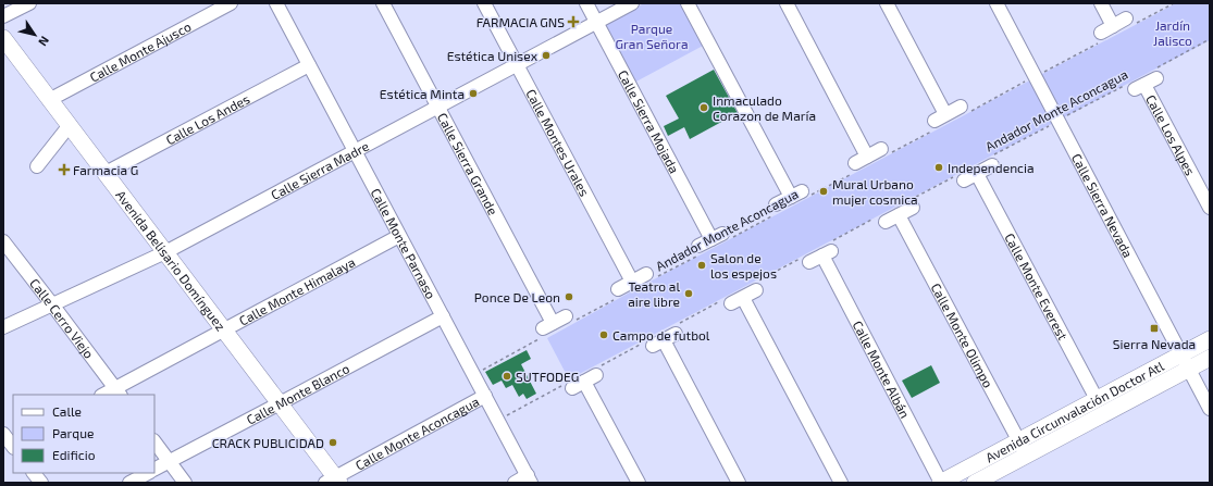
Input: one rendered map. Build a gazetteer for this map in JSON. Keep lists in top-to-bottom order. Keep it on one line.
{"streets":{"main road":["Avenida Belisario Domínguez","Avenida Circunvalación Doctor Atl"],"street":["Calle Monte Ajusco","Calle Los Andes","Calle Sierra Mojada","Calle Los Alpes","Calle Montes Urales","Calle Sierra Grande","Calle Sierra Madre","Calle Sierra Nevada","Calle Monte Parnaso","Calle Monte Everest","Calle Monte Himalaya","Calle Cerro Viejo","Calle Monte Olimpo","Calle Monte Albán","Calle Monte Blanco","Calle Monte Aconcagua"],"path":["Andador Monte Aconcagua"]},"crossings":[["Calle Monte Ajusco","Avenida Belisario Domínguez"],["Andador Monte Aconcagua","Calle Sierra Mojada"],["Andador Monte Aconcagua","Calle Los Alpes"],["Andador Monte Aconcagua","Calle Sierra Nevada"],["Calle Los Andes","Calle Monte Parnaso"],["Calle Los Andes","Avenida Belisario Domínguez"],["Calle Sierra Mojada","Calle Sierra Madre"],["Calle Montes Urales","Calle Sierra Madre"],["Calle Sierra Grande","Calle Sierra Madre"],["Calle Sierra Madre","Calle Monte Parnaso"],["Calle Sierra Madre","Avenida Belisario Domínguez"],["Calle Sierra Madre","Calle Cerro Viejo"],["Calle Sierra Nevada","Avenida Circunvalación Doctor Atl"],["Calle Monte Parnaso","Calle Monte Himalaya"],["Calle Monte Parnaso","Calle Monte Blanco"],["Calle Monte Parnaso","Calle Monte Aconcagua"],["Avenida Belisario Domínguez","Calle Monte Himalaya"],["Avenida Belisario Domínguez","Calle Monte Blanco"],["Avenida Belisario Domínguez","Calle Monte Aconcagua"],["Calle Monte Everest","Avenida Circunvalación Doctor Atl"],["Calle Monte Himalaya","Calle Cerro Viejo"],["Calle Monte Olimpo","Avenida Circunvalación Doctor Atl"],["Calle Monte Albán","Avenida Circunvalación Doctor Atl"]],"parks":["Jardín Jalisco","Parque Gran Señora"],"places":{"health":["FARMACIA GNS","Farmacia G"],"other":["Estética Unisex","Estética Minta","Inmaculado Corazon de María","Independencia","Mural Urbano mujer cosmica","Salon de los espejos","Teatro al aire libre","Ponce De Leon","Campo de futbol","SUTFODEG","CRACK PUBLICIDAD"],"transit":["Sierra Nevada"]},"legend":["Calle","Parque","Edificio"],"north":"bottom right"}
